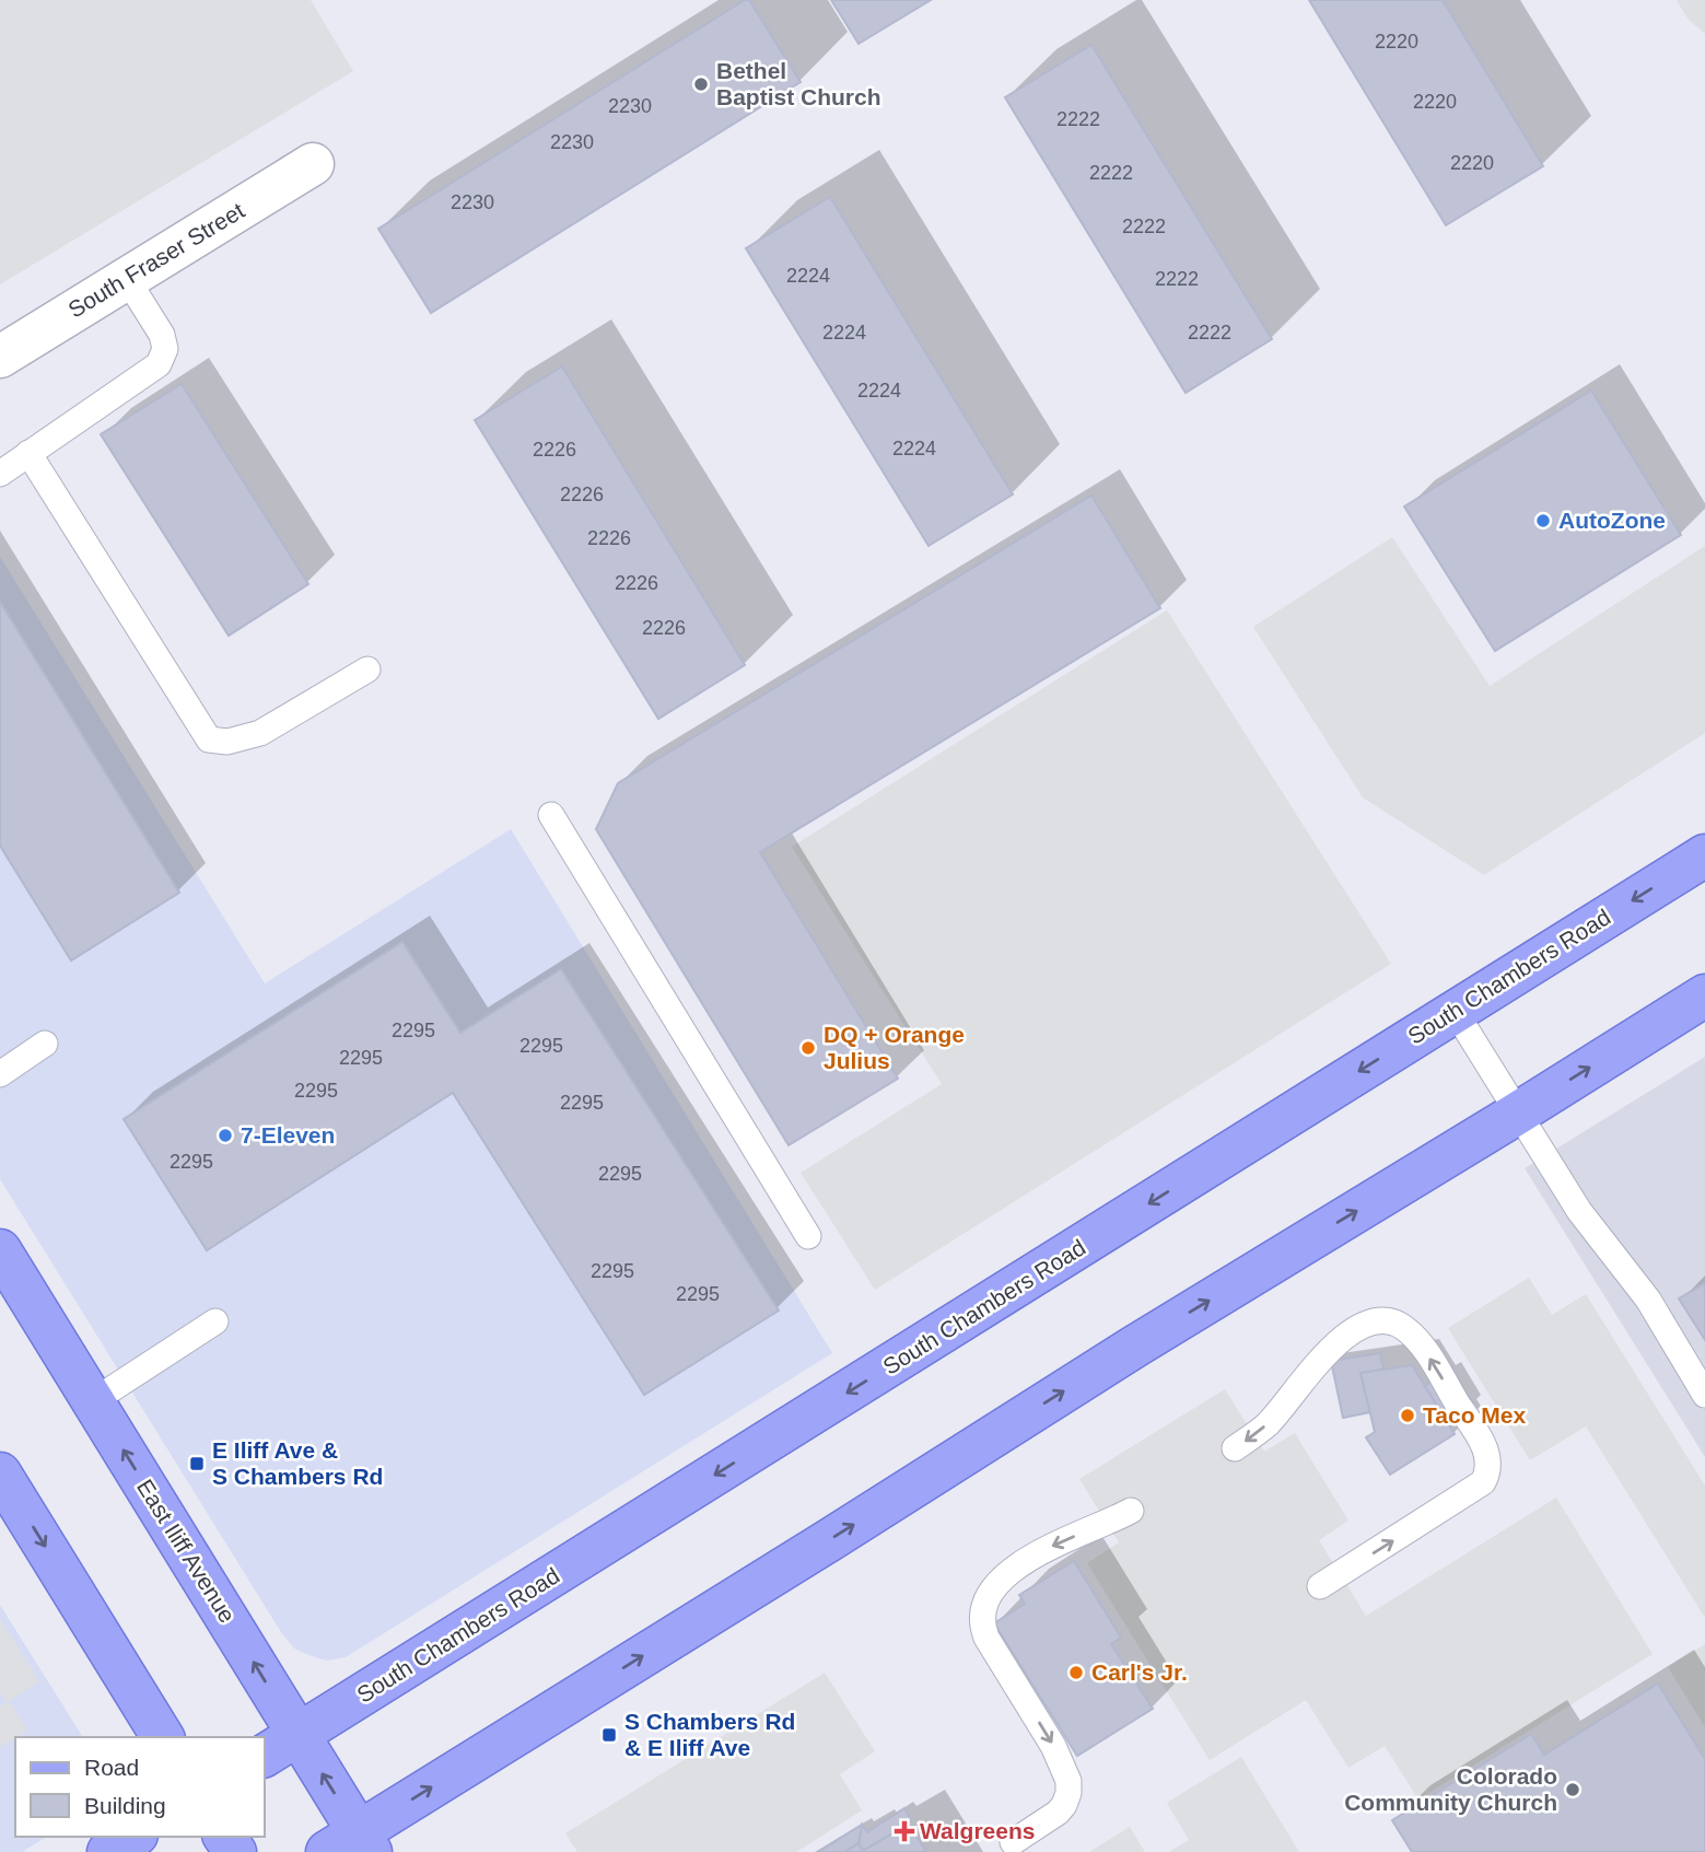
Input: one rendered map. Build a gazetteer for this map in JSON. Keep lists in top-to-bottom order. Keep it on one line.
{"streets":{"main road":["South Chambers Road","East Iliff Avenue"],"street":["South Fraser Street"]},"crossings":[["South Chambers Road","East Iliff Avenue"]],"places":{"other":["Bethel Baptist Church","AutoZone","DQ + Orange Julius","7-Eleven","Taco Mex","Carl's Jr.","Colorado Community Church"],"transit":["E Iliff Ave & S Chambers Rd","S Chambers Rd & E Iliff Ave"],"health":["Walgreens"]},"house_numbers":["2220","2220","2230","2222","2230","2220","2222","2230","2222","2224","2222","2224","2222","2224","2224","2226","2226","2226","2226","2226","2295","2295","2295","2295","2295","2295","2295","2295","2295"],"legend":["Road","Building"]}
